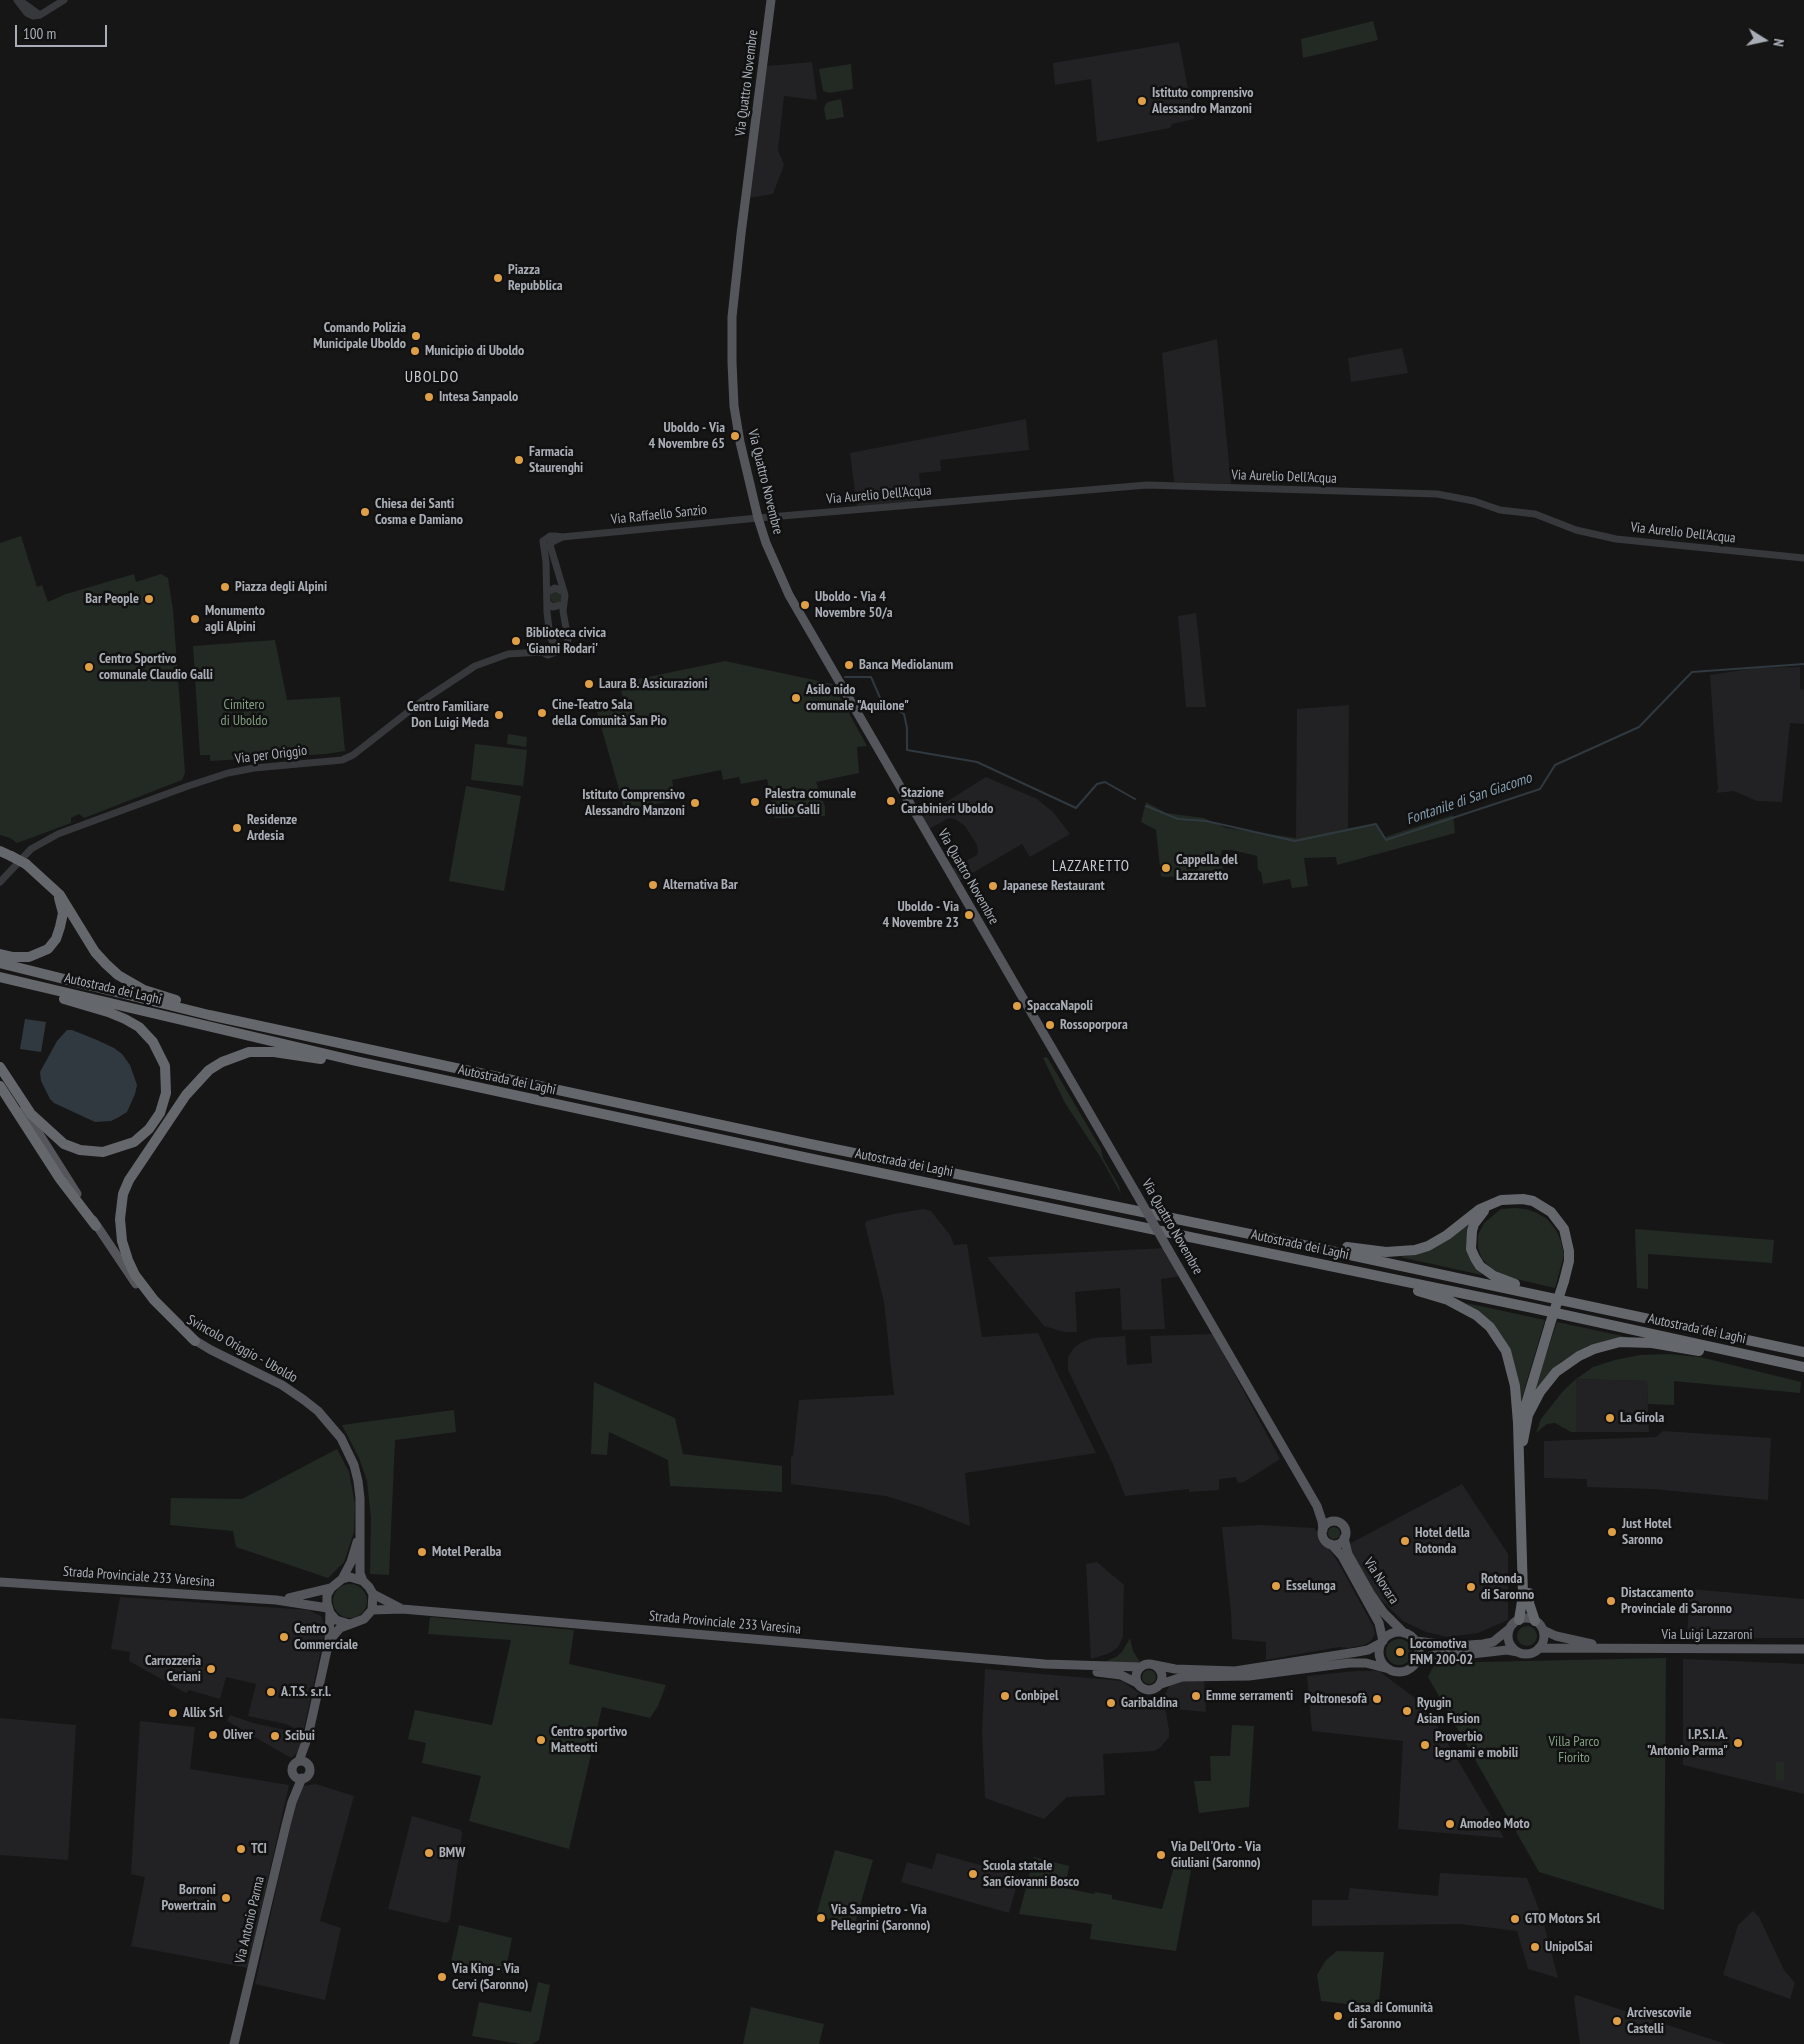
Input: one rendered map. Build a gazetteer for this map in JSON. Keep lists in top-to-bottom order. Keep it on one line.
{"streets":{"highway":["Autostrada dei Laghi"],"main road":["Via Quattro Novembre","Svincolo Origgio - Uboldo","Strada Provinciale 233 Varesina","Via Novara","Via Luigi Lazzaroni","Via Antonio Parma"],"street":["Via Aurelio Dell'Acqua","Via Raffaello Sanzio","Via per Origgio"]},"crossings":[["Via Quattro Novembre","Via Aurelio Dell'Acqua"],["Via Quattro Novembre","Via Raffaello Sanzio"],["Via Quattro Novembre","Via Novara"],["Via Aurelio Dell'Acqua","Via Raffaello Sanzio"],["Svincolo Origgio - Uboldo","Strada Provinciale 233 Varesina"]],"districts":["UBOLDO","LAZZARETTO"],"water":["Fontanile di San Giacomo"],"parks":["Cimitero di Uboldo","Villa Parco Fiorito"],"places":["Istituto comprensivo Alessandro Manzoni","Piazza Repubblica","Comando Polizia Municipale Uboldo","Municipio di Uboldo","Intesa Sanpaolo","Uboldo - Via 4 Novembre 65","Farmacia Staurenghi","Chiesa dei Santi Cosma e Damiano","Piazza degli Alpini","Bar People","Uboldo - Via 4 Novembre 50/a","Monumento agli Alpini","Biblioteca civica 'Gianni Rodari'","Banca Mediolanum","Centro Sportivo comunale Claudio Galli","Laura B. Assicurazioni","Asilo nido comunale \"Aquilone\"","Cine-Teatro Sala della Comunità San Pio","Centro Familiare Don Luigi Meda","Stazione Carabinieri Uboldo","Palestra comunale Giulio Galli","Istituto Comprensivo Alessandro Manzoni","Residenze Ardesia","Cappella del Lazzaretto","Alternativa Bar","Japanese Restaurant","Uboldo - Via 4 Novembre 23","SpaccaNapoli","Rossoporpora","La Girola","Just Hotel Saronno","Hotel della Rotonda","Motel Peralba","Esselunga","Rotonda di Saronno","Distaccamento Provinciale di Saronno","Centro Commerciale","Locomotiva FNM 200-02","Carrozzeria Ceriani","A.T.S. s.r.l.","Conbipel","Emme serramenti","Poltronesofà","Garibaldina","Ryugin Asian Fusion","Allix Srl","Oliver","Scibui","Centro sportivo Matteotti","I.P.S.I.A. \"Antonio Parma\"","Proverbio legnami e mobili","Amodeo Moto","TCI","BMW","Via Dell'Orto - Via Giuliani (Saronno)","Scuola statale San Giovanni Bosco","Borroni Powertrain","Via Sampietro - Via Pellegrini (Saronno)","GTO Motors Srl","UnipolSai","Via King - Via Cervi (Saronno)","Casa di Comunità di Saronno","Arcivescovile Castelli"],"scale_bar":"100 m","north":"right"}
